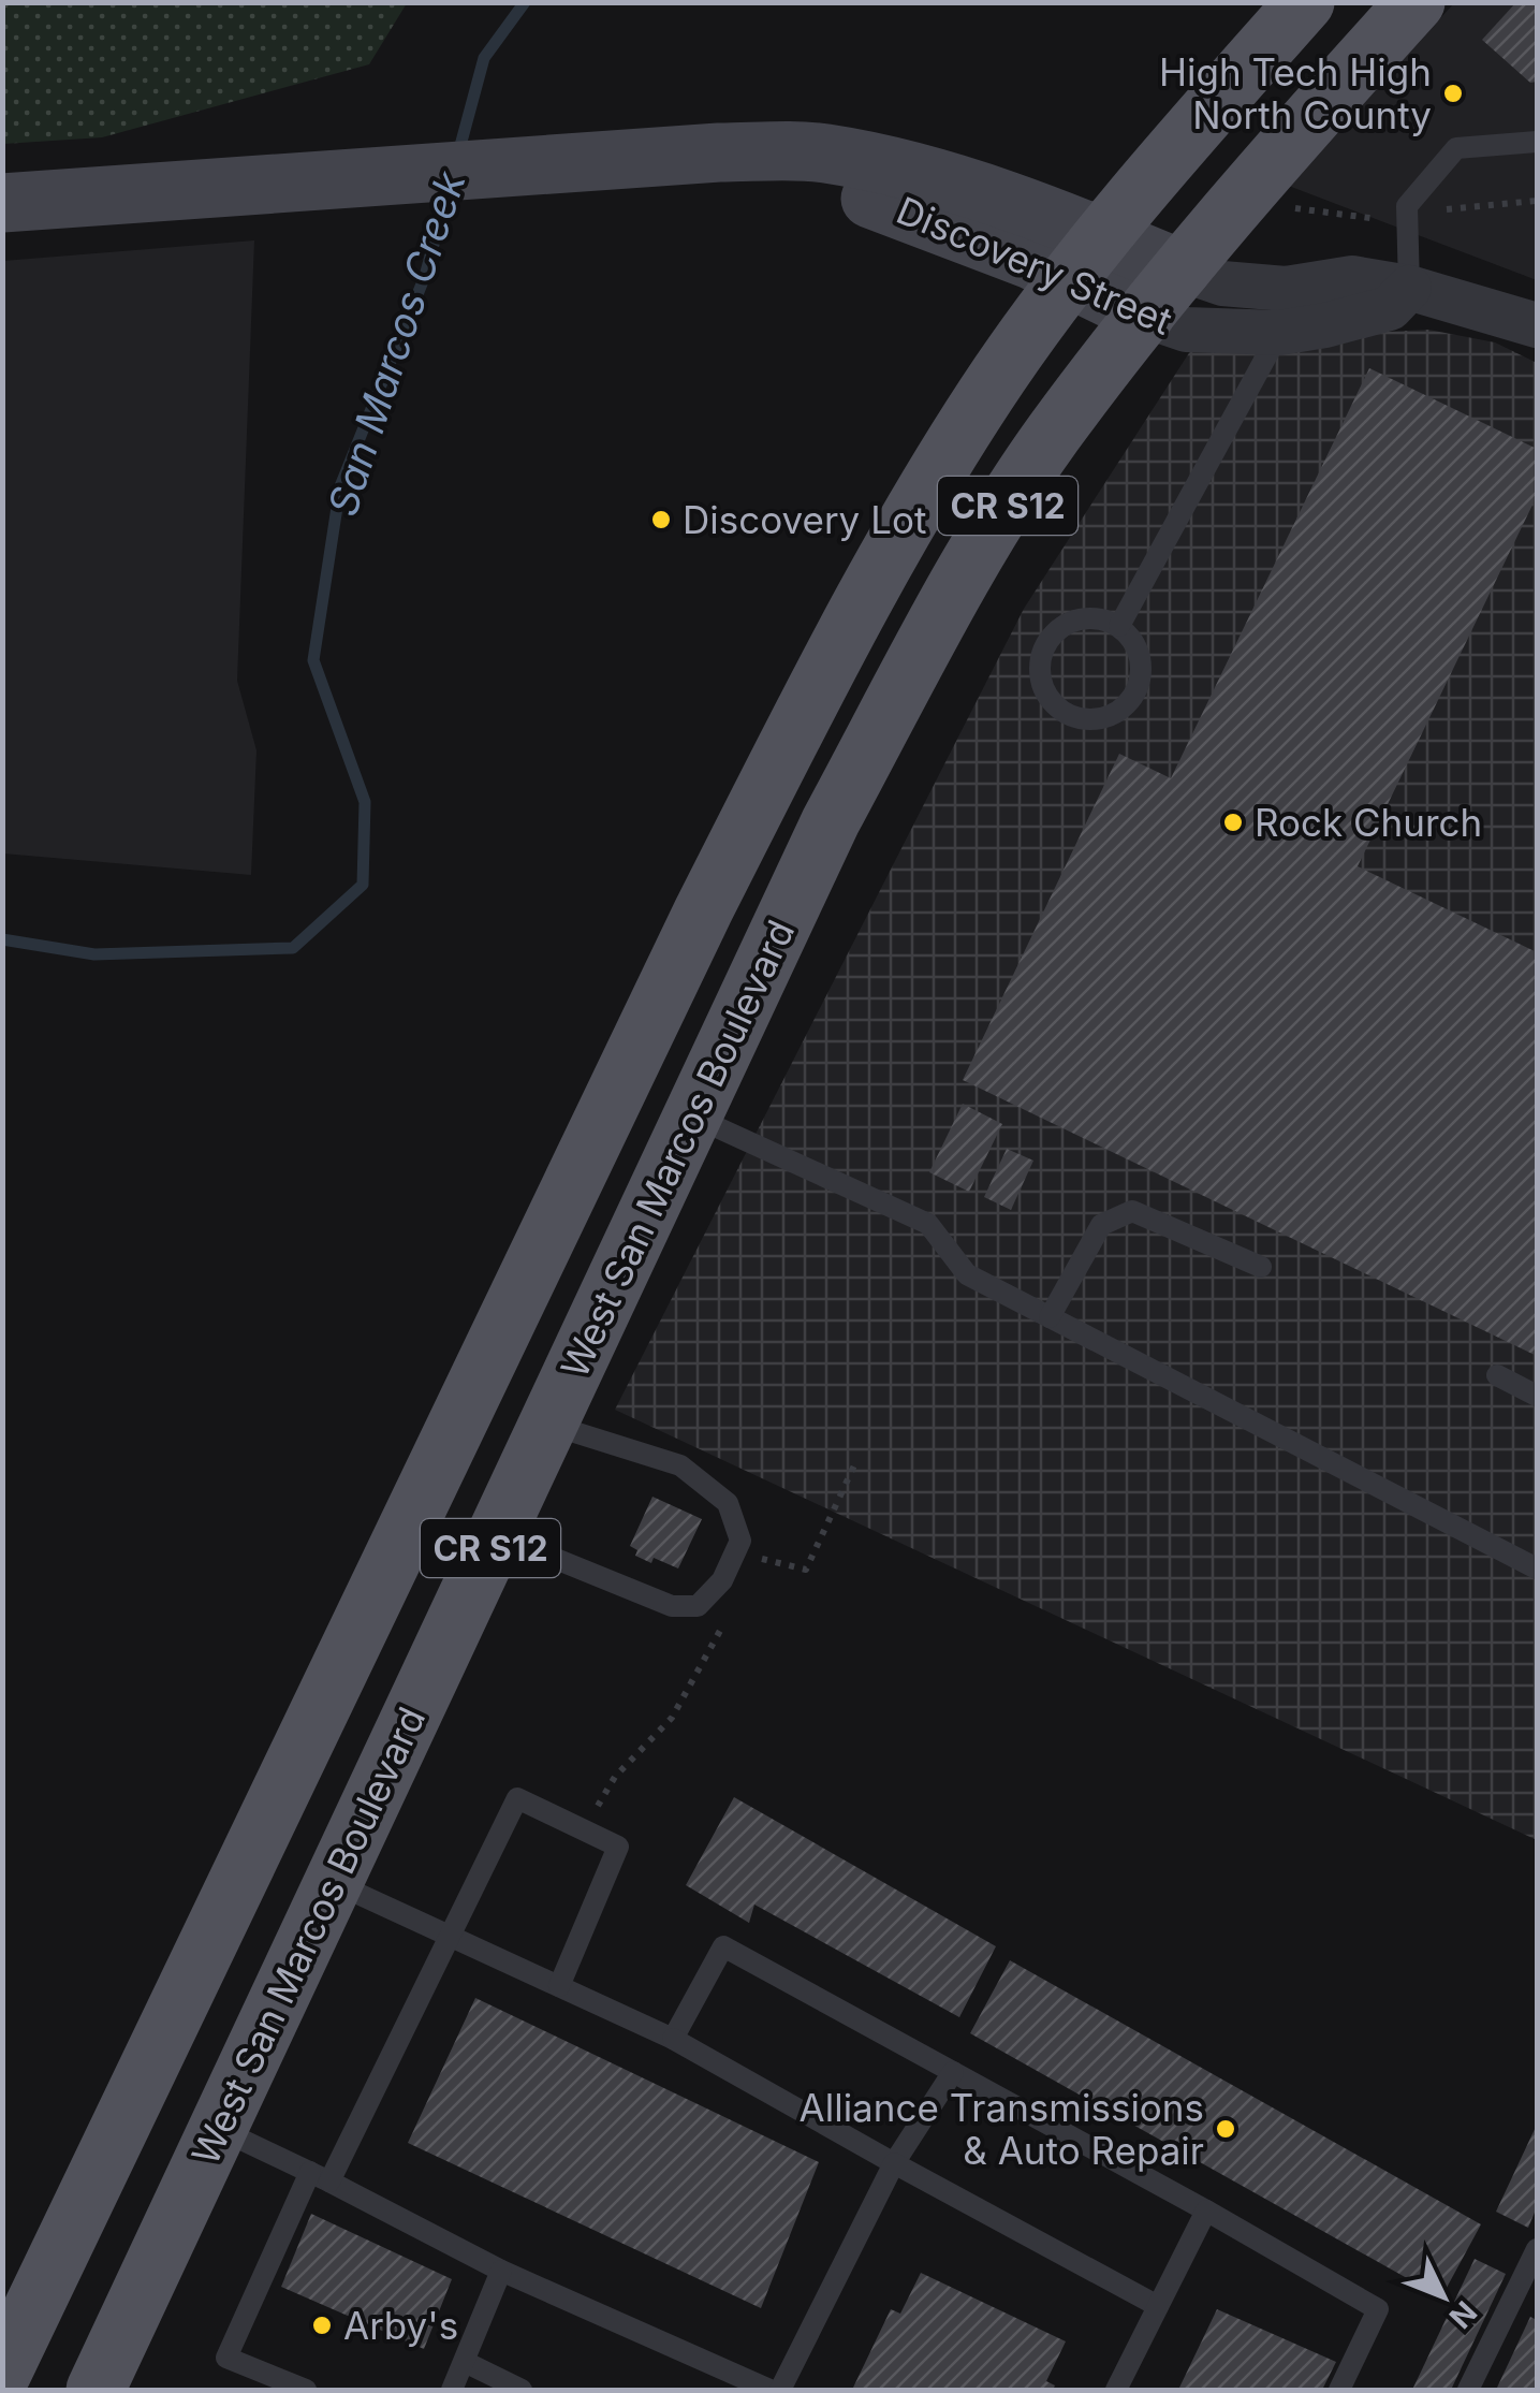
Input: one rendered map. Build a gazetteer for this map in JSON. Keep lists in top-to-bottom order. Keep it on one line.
{"streets":{"main road":["Discovery Street","CR S12","West San Marcos Boulevard"]},"crossings":[["Discovery Street","West San Marcos Boulevard"]],"water":["San Marcos Creek"],"places":["High Tech High North County","Discovery Lot","Rock Church","Alliance Transmissions & Auto Repair","Arby's"],"north":"bottom right"}
